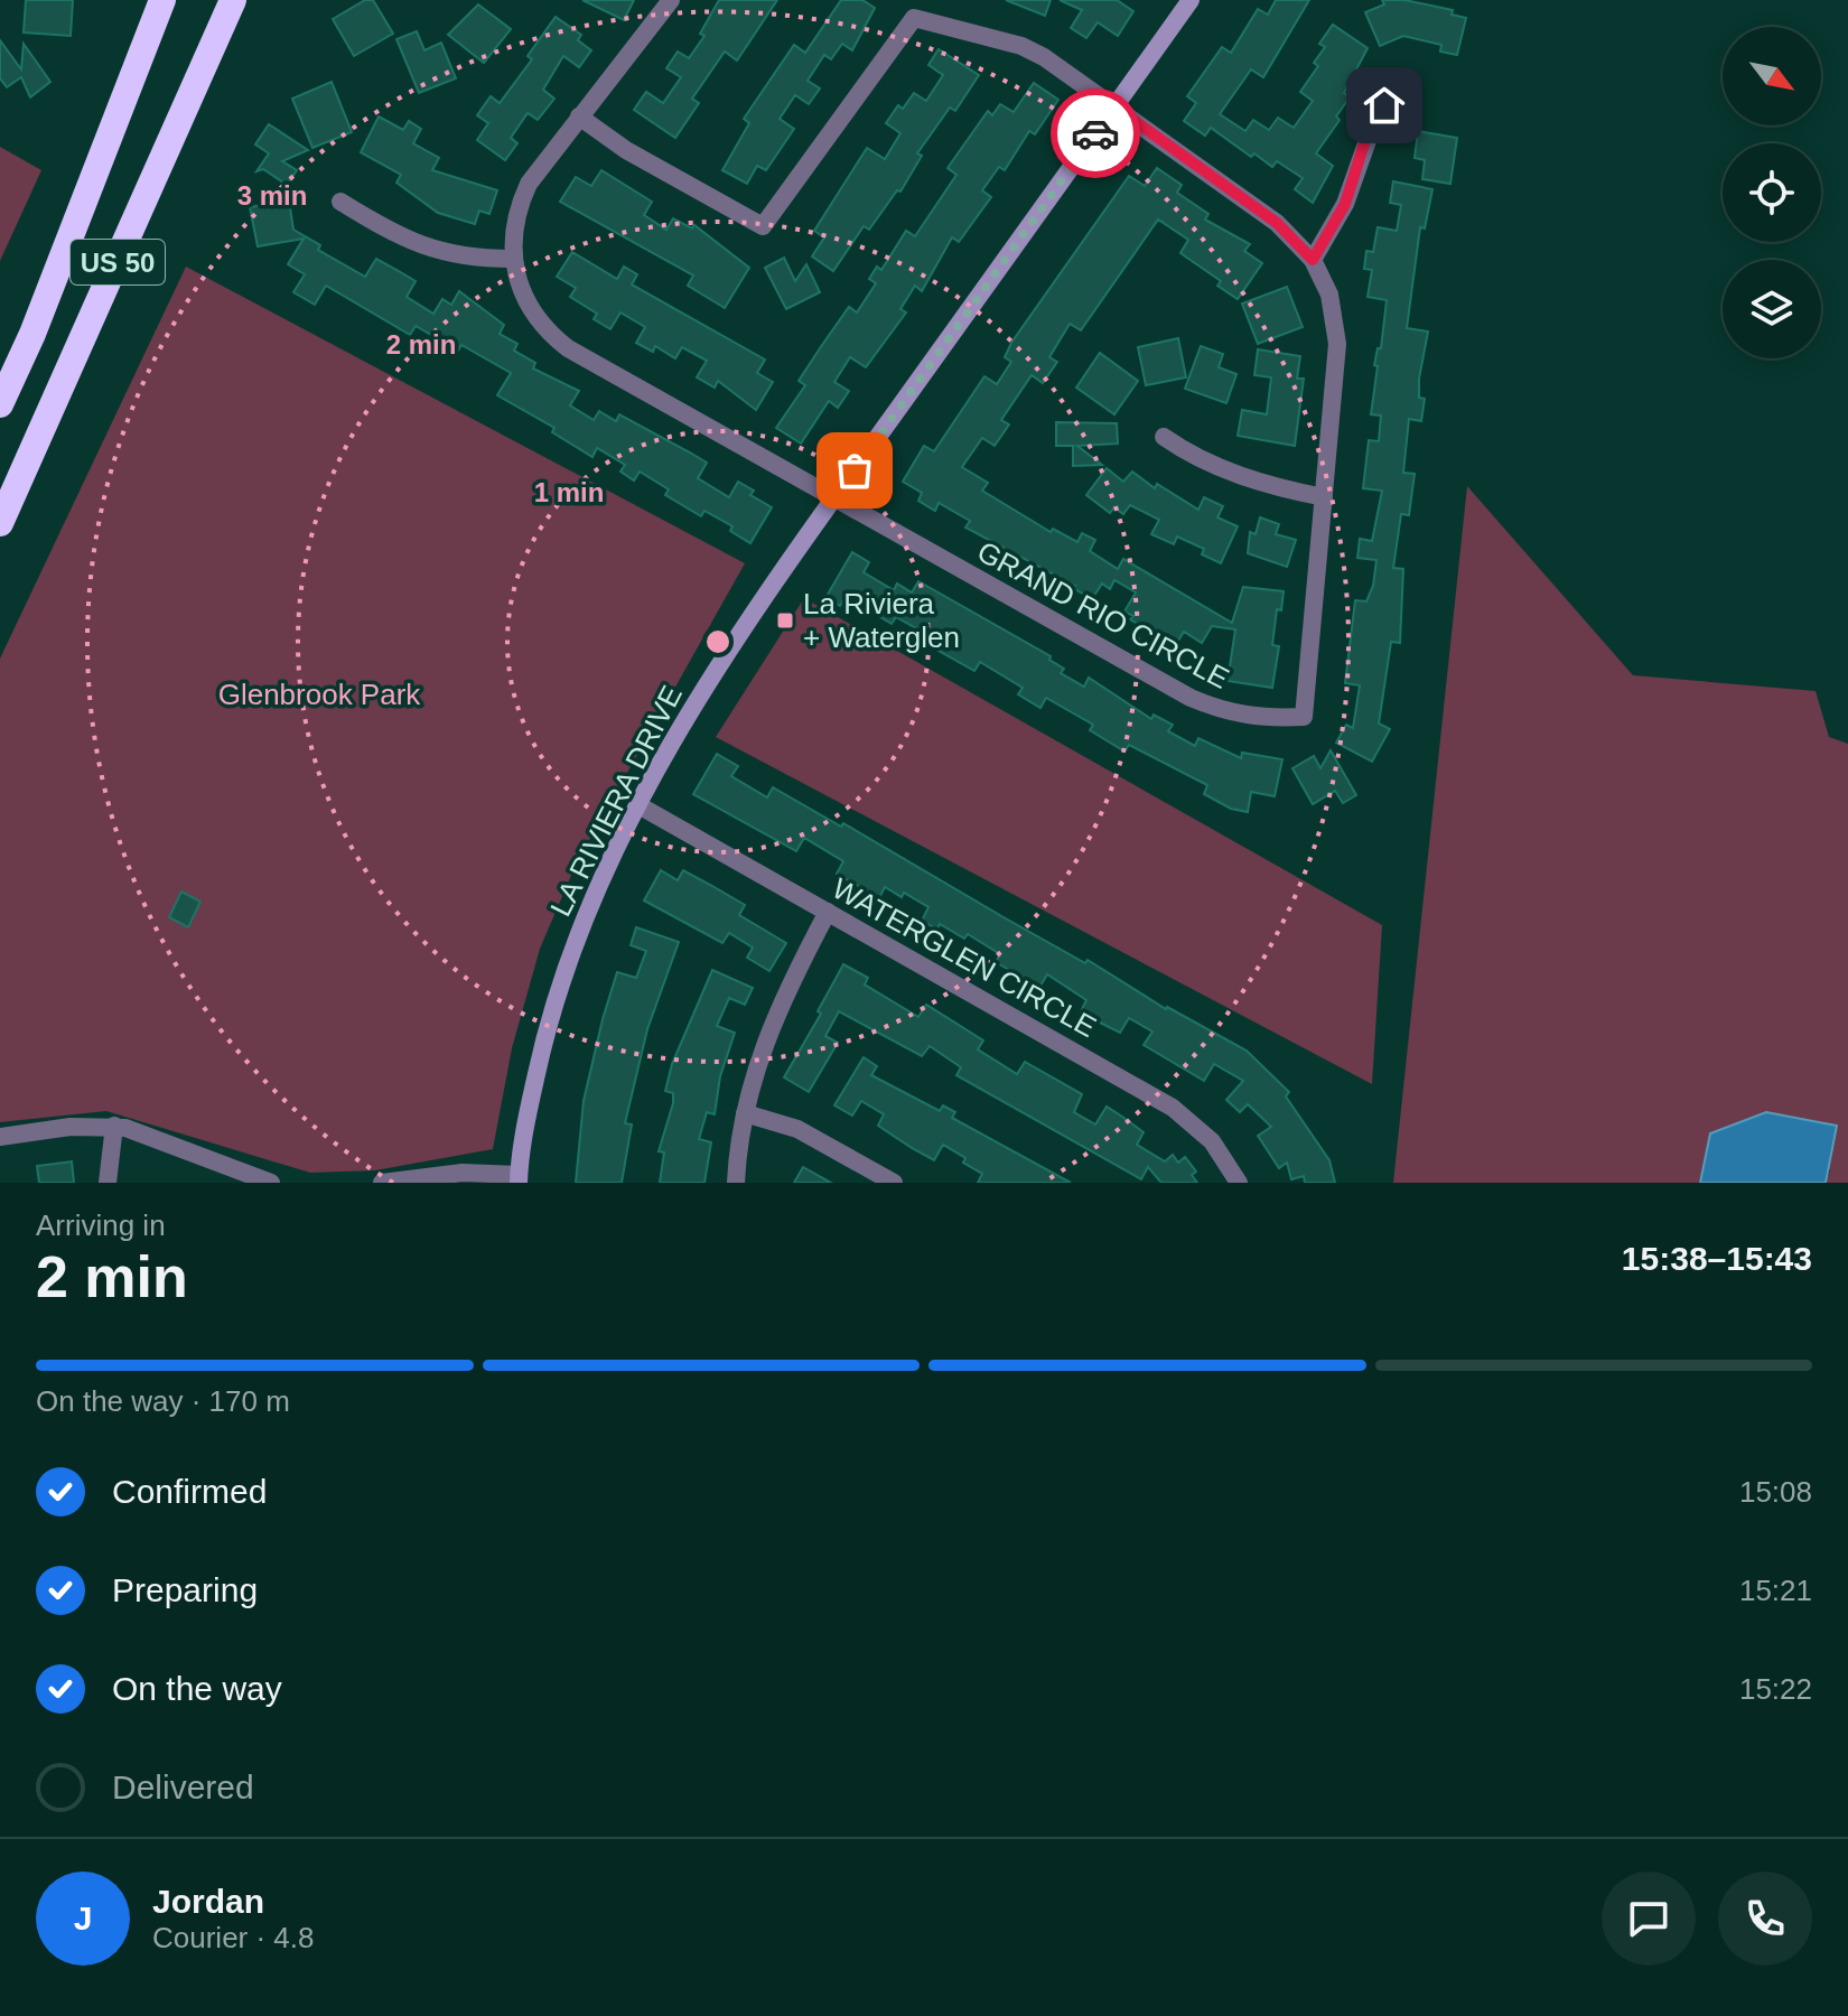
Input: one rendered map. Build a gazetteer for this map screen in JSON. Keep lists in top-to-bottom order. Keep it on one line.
{"streets":{"highway":["US 50"],"street":["GRAND RIO CIRCLE","LA RIVIERA DRIVE","WATERGLEN CIRCLE"]},"crossings":[["GRAND RIO CIRCLE","LA RIVIERA DRIVE"],["LA RIVIERA DRIVE","WATERGLEN CIRCLE"]],"parks":["Glenbrook Park"],"places":{"transit":["La Riviera + Waterglen"]},"north":"bottom right","page":{"heading":["2 min","Arriving in","15:38–15:43"],"panel":["Jordan","Courier · 4.8"],"bar":"On the way · 170 m","list":[["Confirmed","15:08"],["Preparing","15:21"],["On the way","15:22"],"Delivered"],"round":"J"},"rings":["3 min","2 min","1 min"]}
